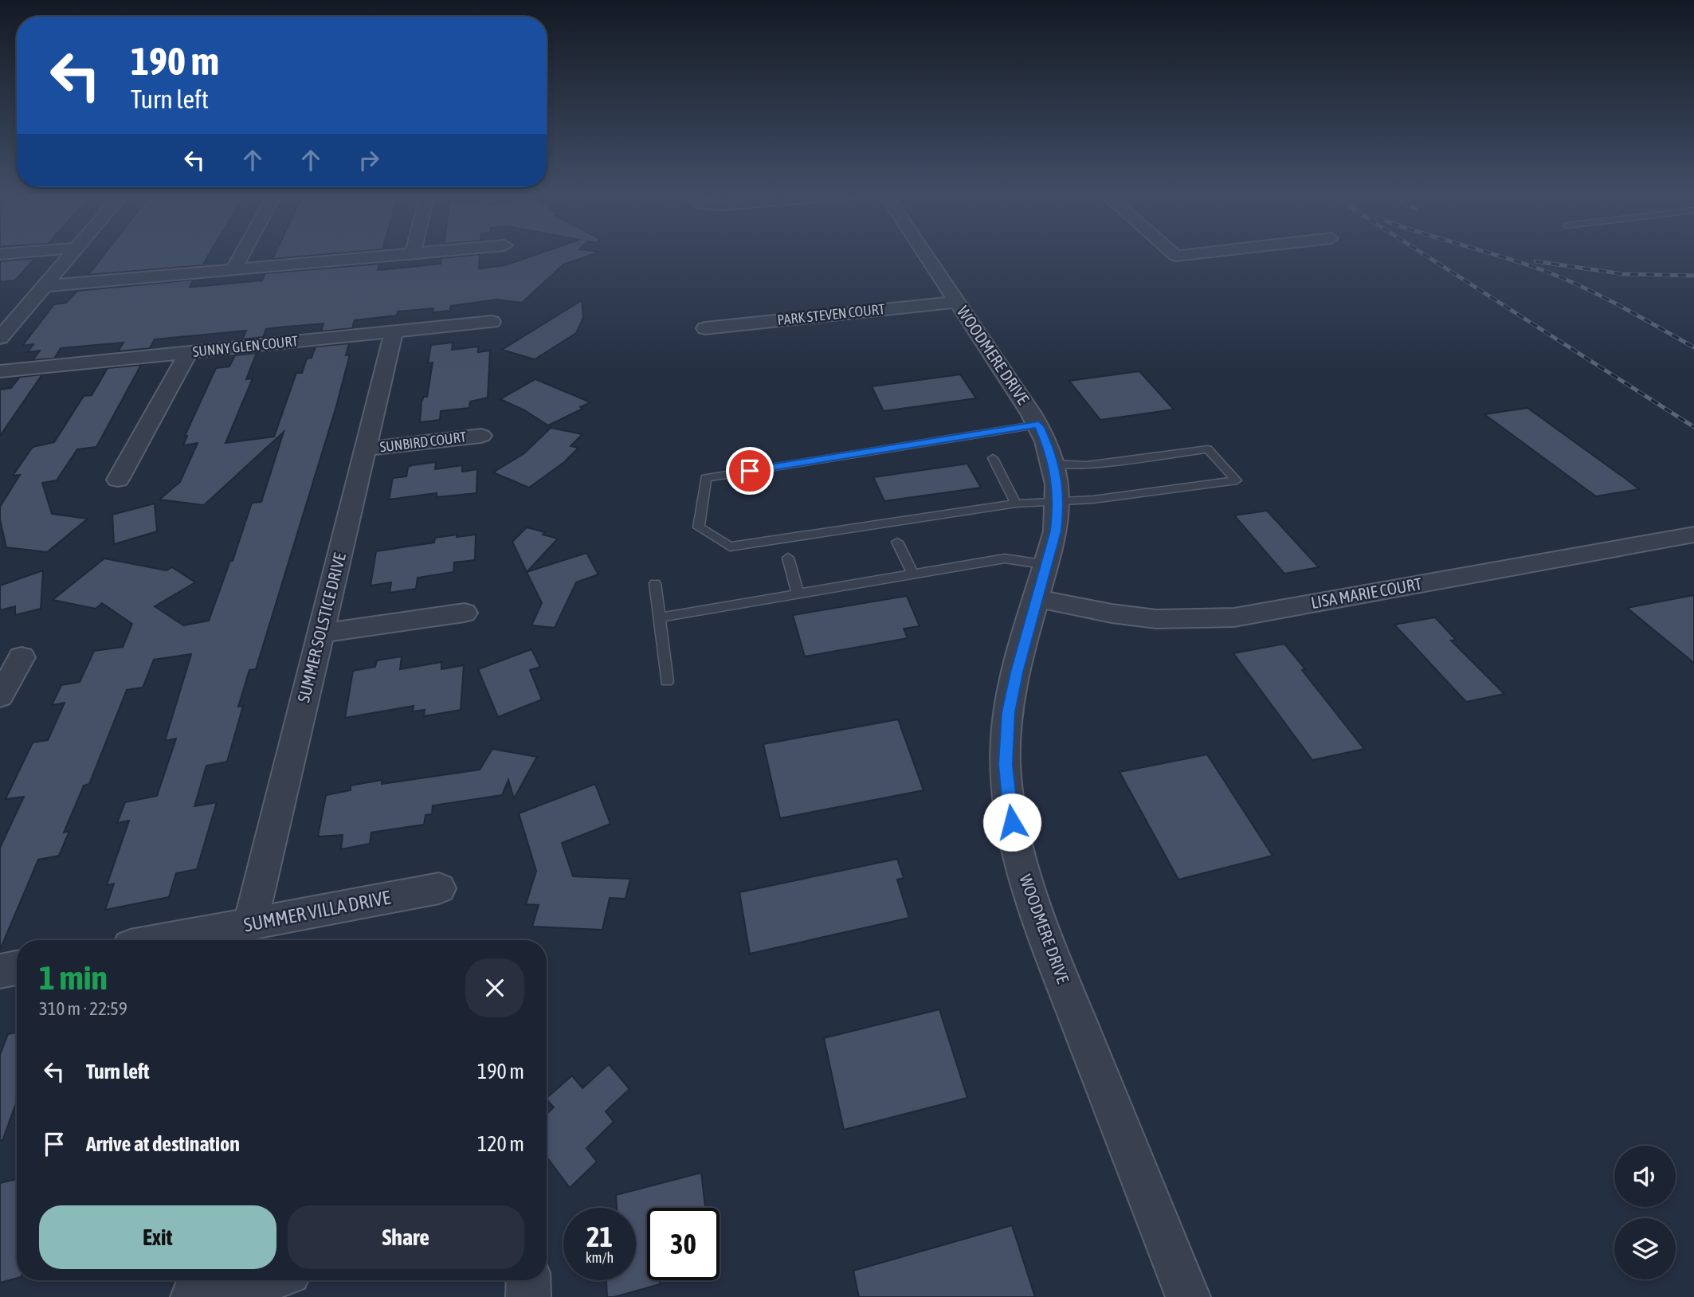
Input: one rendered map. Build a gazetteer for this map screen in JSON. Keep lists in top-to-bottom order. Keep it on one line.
{"streets":{"street":["PARK STEVEN COURT","SUNNY GLEN COURT","WOODMERE DRIVE","SUNBIRD COURT","LISA MARIE COURT","SUMMER SOLSTICE DRIVE","SUMMER VILLA DRIVE"]},"crossings":[["PARK STEVEN COURT","WOODMERE DRIVE"],["SUNNY GLEN COURT","SUMMER SOLSTICE DRIVE"],["WOODMERE DRIVE","LISA MARIE COURT"],["SUNBIRD COURT","SUMMER SOLSTICE DRIVE"],["SUMMER SOLSTICE DRIVE","SUMMER VILLA DRIVE"]],"page":{"turn":["190 m","Turn left"],"heading":["1 min","310 m · 22:59"],"list":[{"name":"Turn left","value":"190 m"},{"name":"Arrive at destination","value":"120 m"}],"buttons":["Exit","Share"],"speed":"21 km/h","limit":"30"}}
